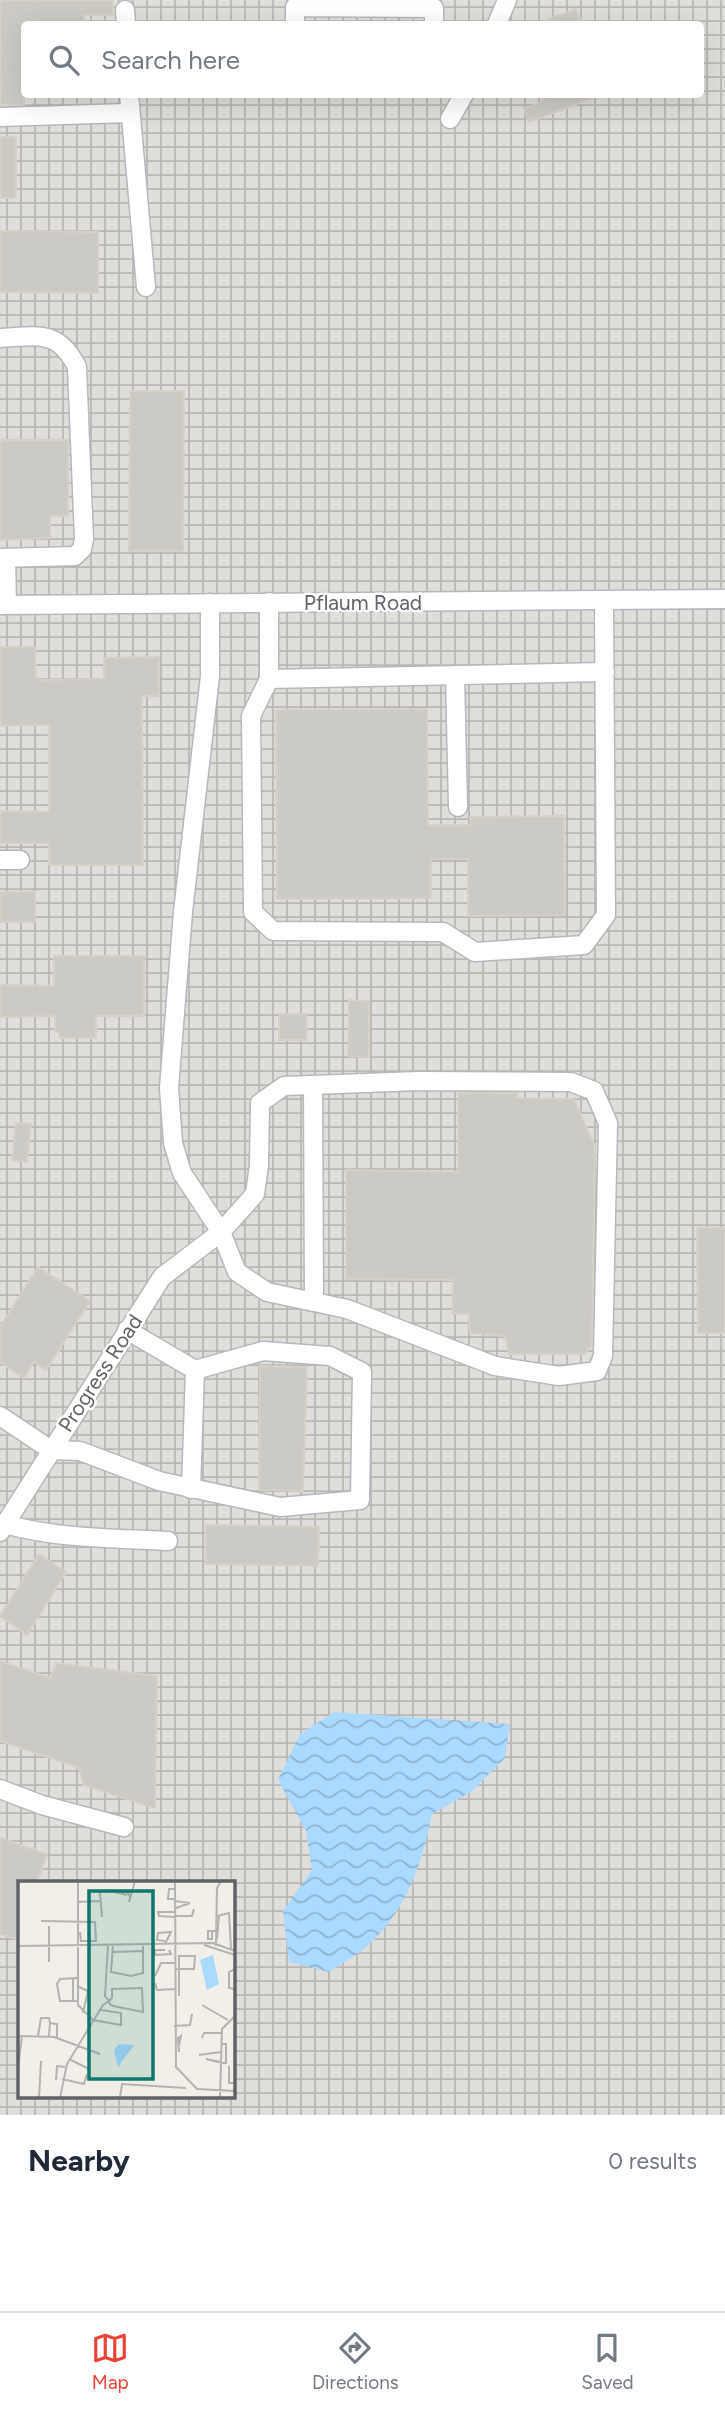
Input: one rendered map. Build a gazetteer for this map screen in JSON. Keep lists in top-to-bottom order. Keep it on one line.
{"streets":{"street":["Pflaum Road","Progress Road"]},"page":{"search":"Search here","heading":["Nearby","0 results"],"nav":["Map","Directions","Saved"]}}
